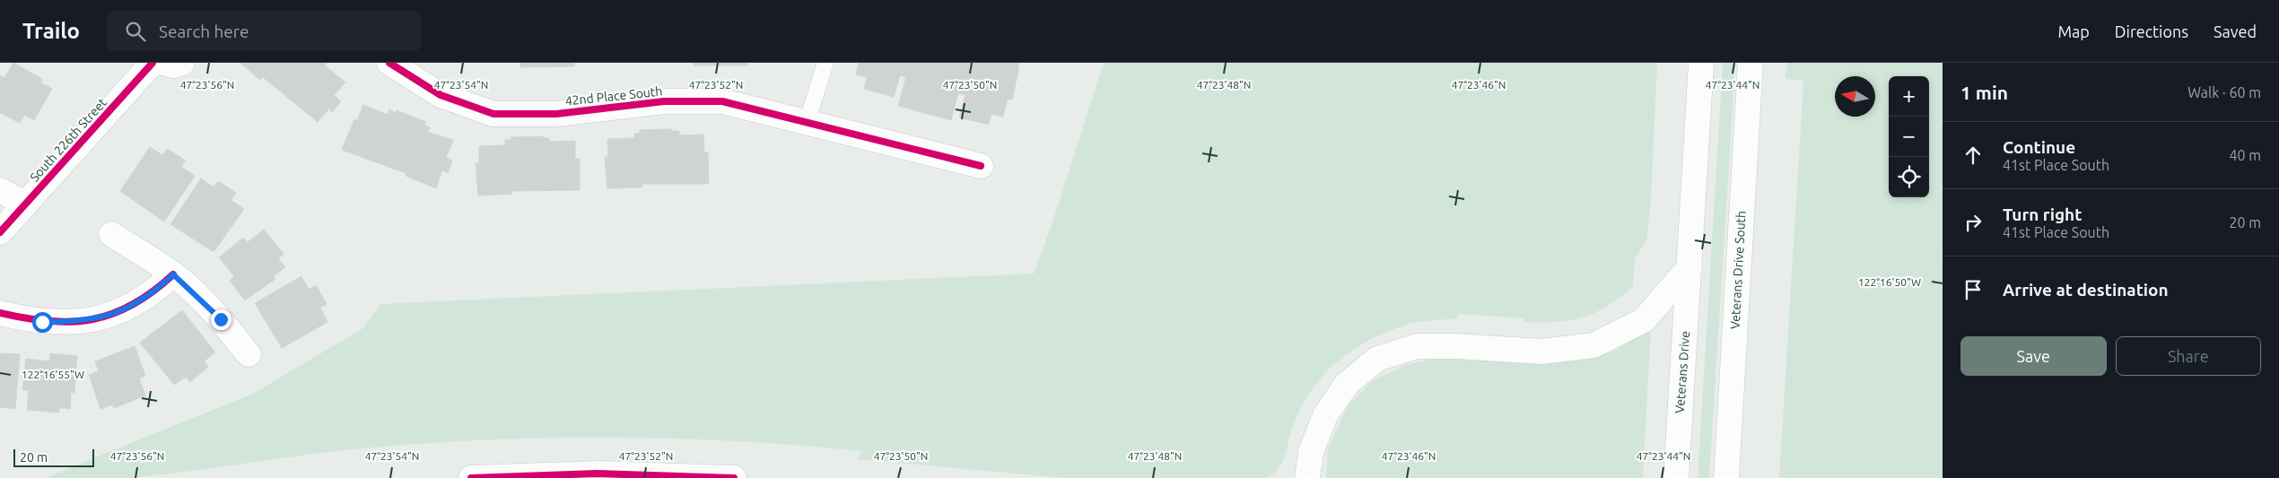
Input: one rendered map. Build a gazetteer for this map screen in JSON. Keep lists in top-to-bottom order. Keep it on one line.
{"streets":{"street":["42nd Place South","South 226th Street","Veterans Drive South","Veterans Drive"]},"scale_bar":"20 m","north":"left","page":{"header":"Trailo","search":"Search here","nav":["Map","Directions","Saved"],"heading":["1 min","Walk · 60 m"],"map_buttons":["+","−"],"list":[["Continue","41st Place South","40 m"],["Turn right","41st Place South","20 m"],"Arrive at destination"],"buttons":["Save","Share"],"scale":"20 m"},"coordinates":["47°23'56\"N","47°23'54\"N","47°23'52\"N","47°23'50\"N","47°23'48\"N","47°23'46\"N","47°23'44\"N","122°16'50\"W","122°16'55\"W"]}
